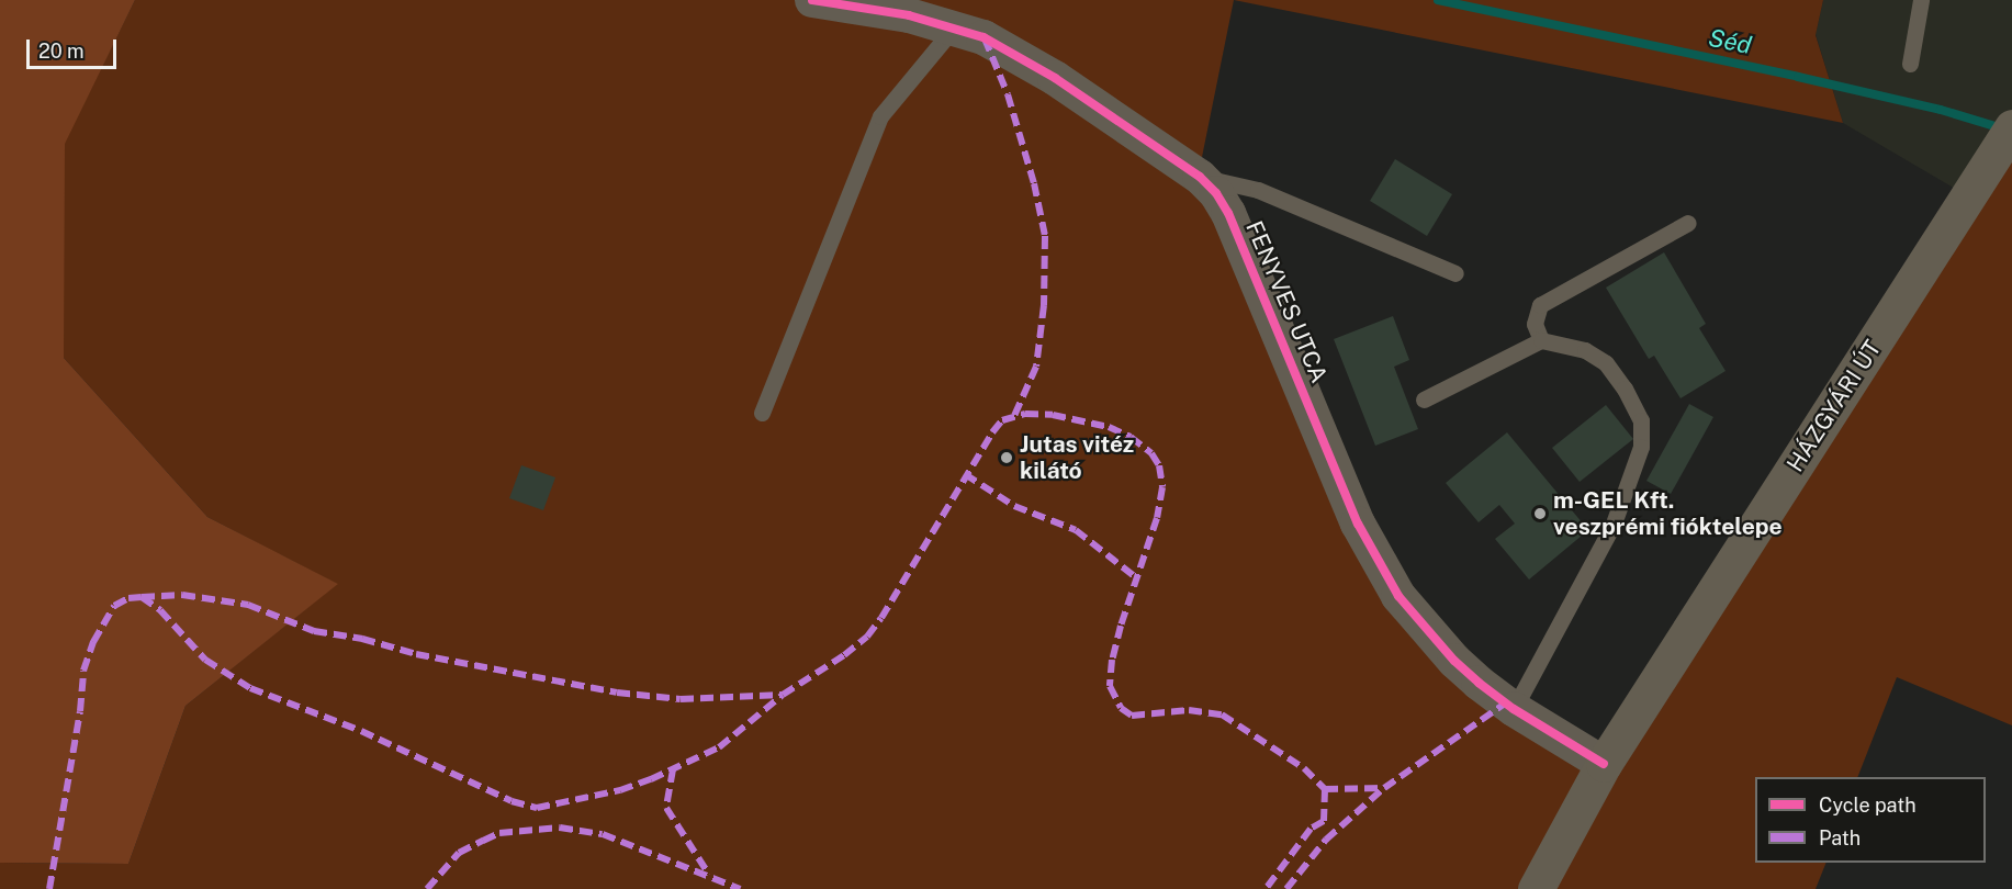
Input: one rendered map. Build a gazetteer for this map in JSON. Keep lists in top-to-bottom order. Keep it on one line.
{"streets":{"main road":["HÁZGYÁRI ÚT"],"street":["FENYVES UTCA"]},"crossings":[["FENYVES UTCA","HÁZGYÁRI ÚT"]],"water":["Séd"],"places":["Jutas vitéz kilátó","m-GEL Kft. veszprémi fióktelepe"],"legend":["Cycle path","Path"],"scale_bar":"20 m"}
